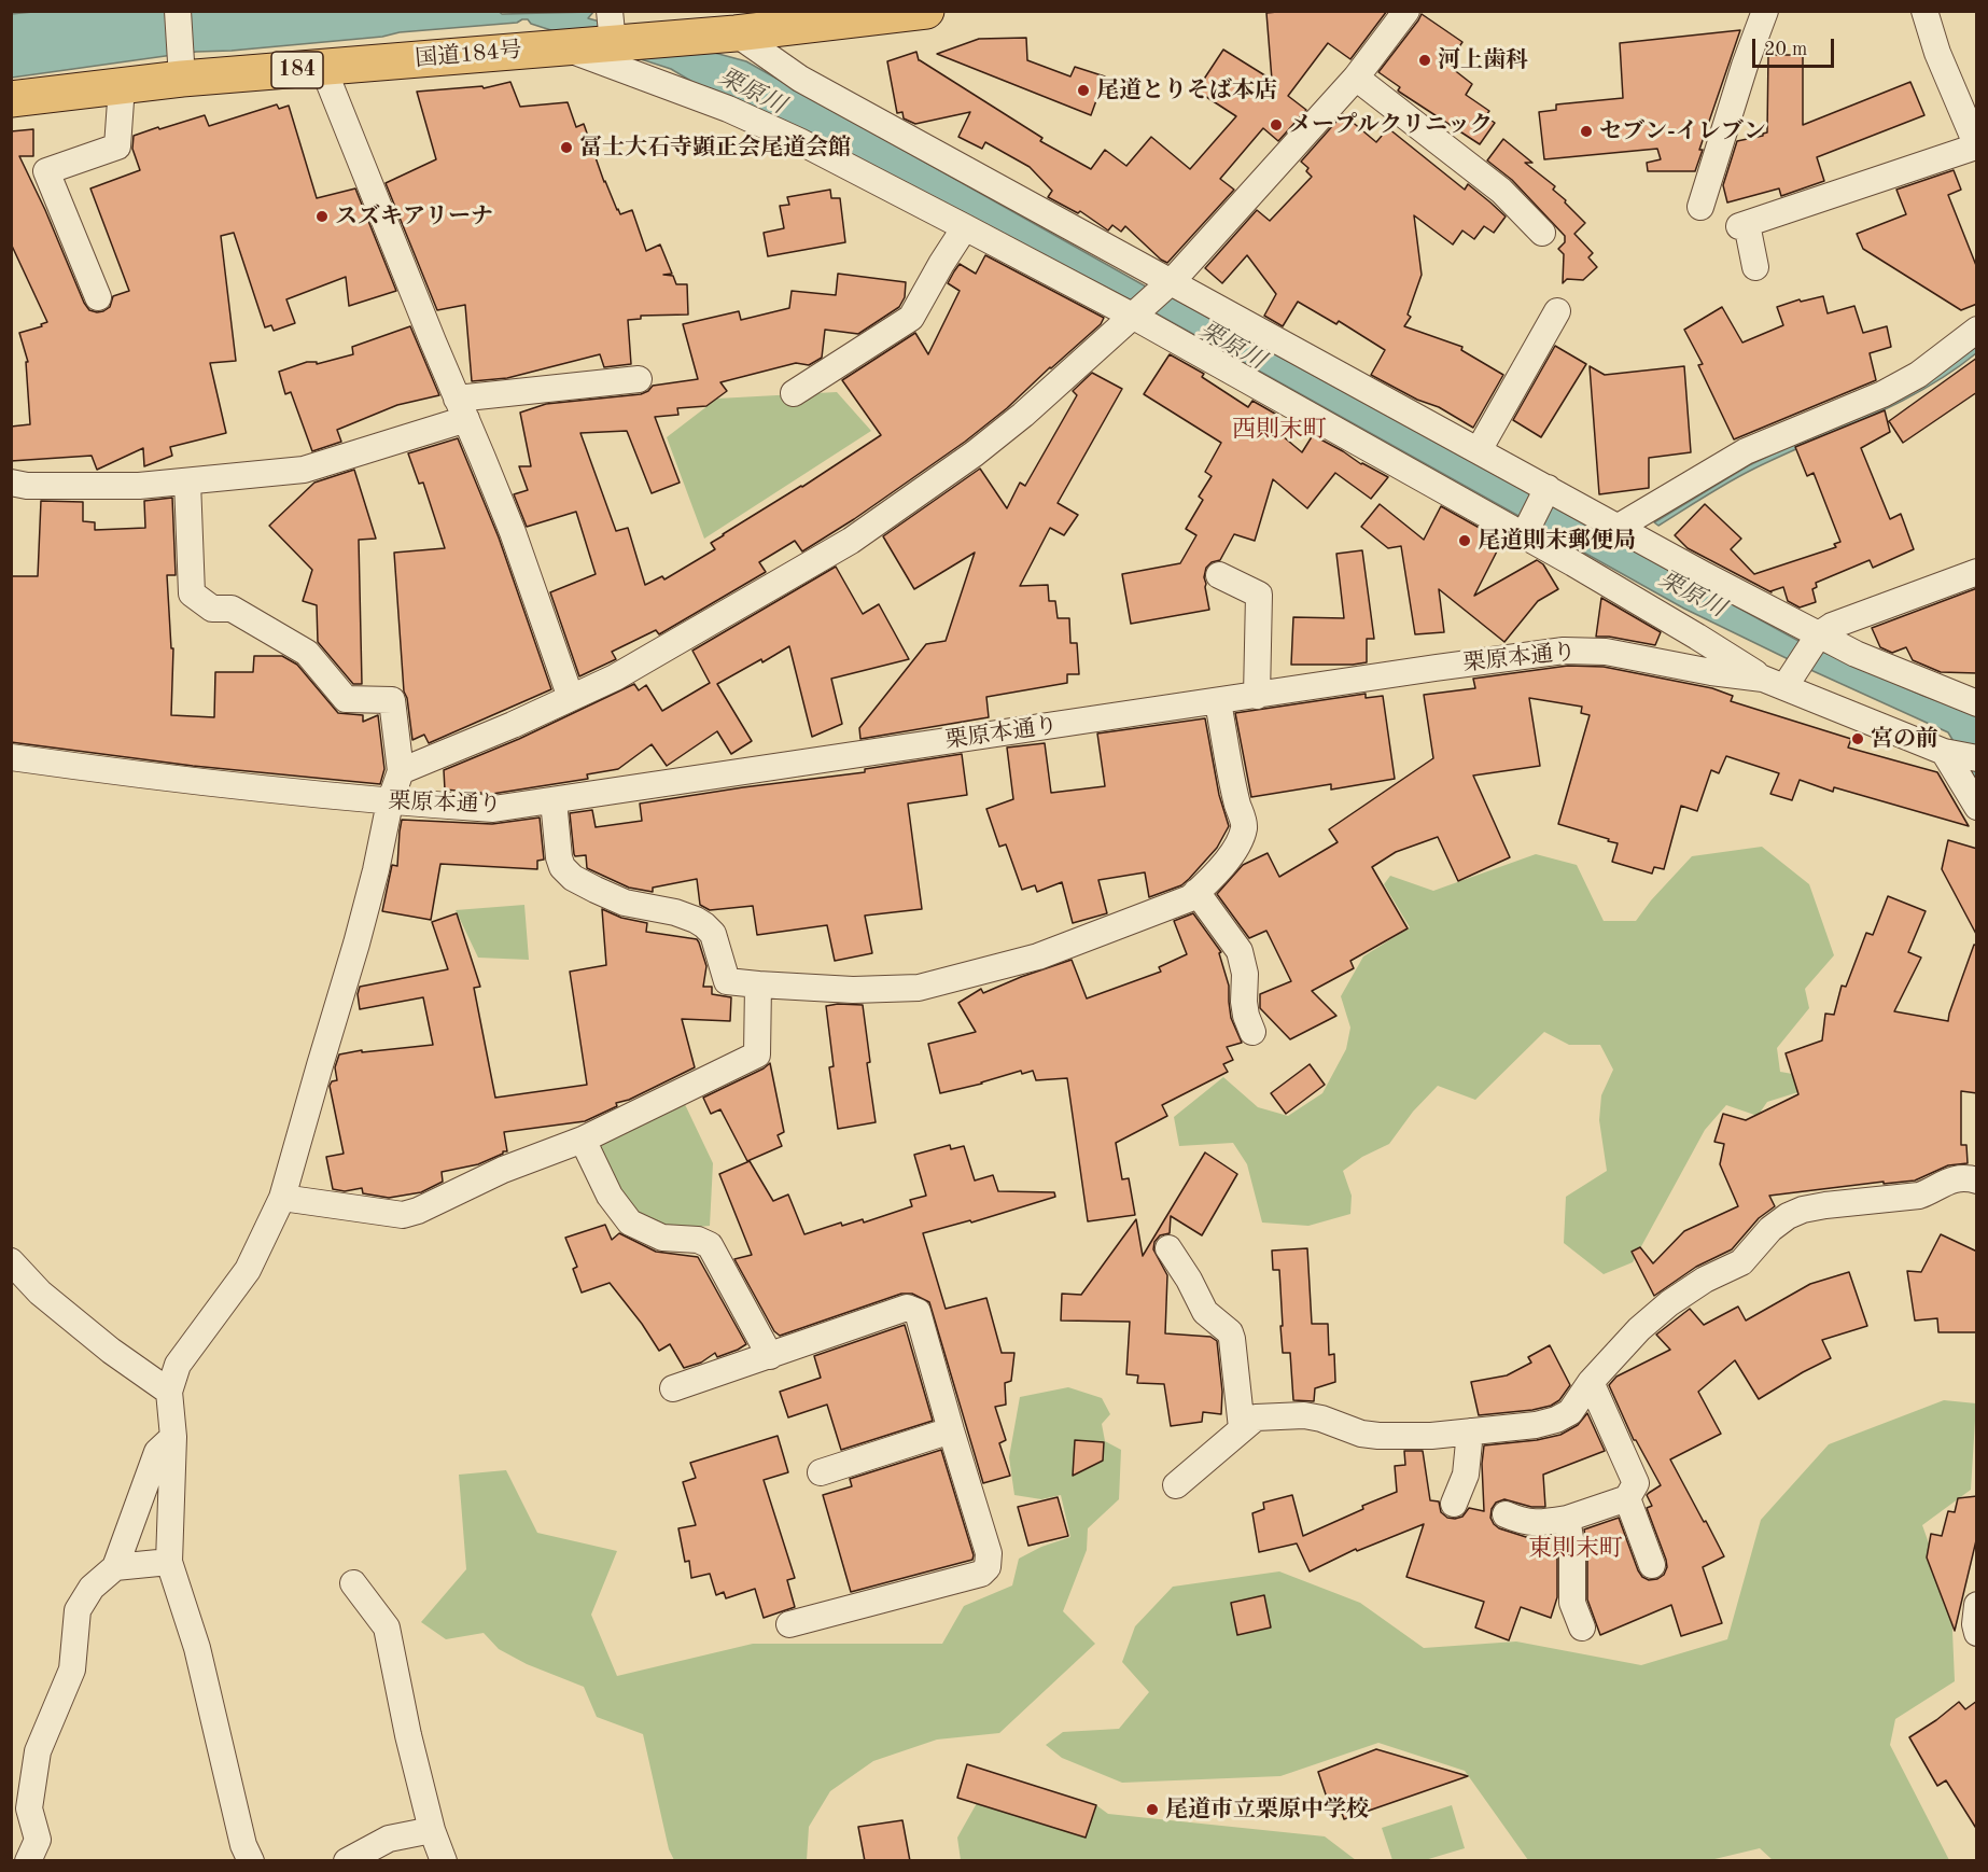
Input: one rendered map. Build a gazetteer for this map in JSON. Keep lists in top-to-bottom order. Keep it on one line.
{"streets":{"highway":["国道184号","184"],"street":["栗原本通り"]},"districts":["西則末町","東則末町"],"water":["栗原川"],"places":["河上歯科","尾道とりそば本店","メープルクリニック","セブン-イレブン","冨士大石寺顕正会尾道会館","スズキアリーナ","尾道則末郵便局","宮の前","尾道市立栗原中学校"],"scale_bar":"20 m"}
